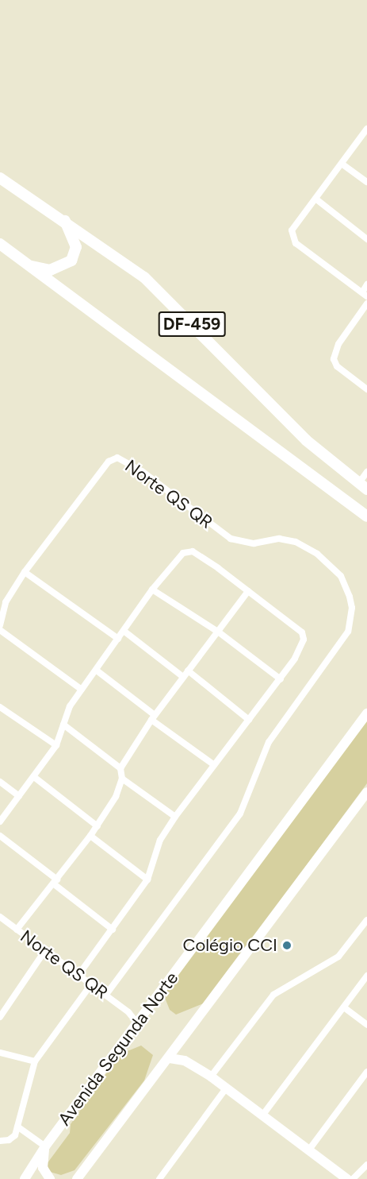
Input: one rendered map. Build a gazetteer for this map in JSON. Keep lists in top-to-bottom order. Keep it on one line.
{"streets":{"main road":["DF-459","Avenida Segunda Norte"],"street":["Norte QS QR"]},"crossings":[["Norte QS QR","Avenida Segunda Norte"]],"places":["Colégio CCI"]}
